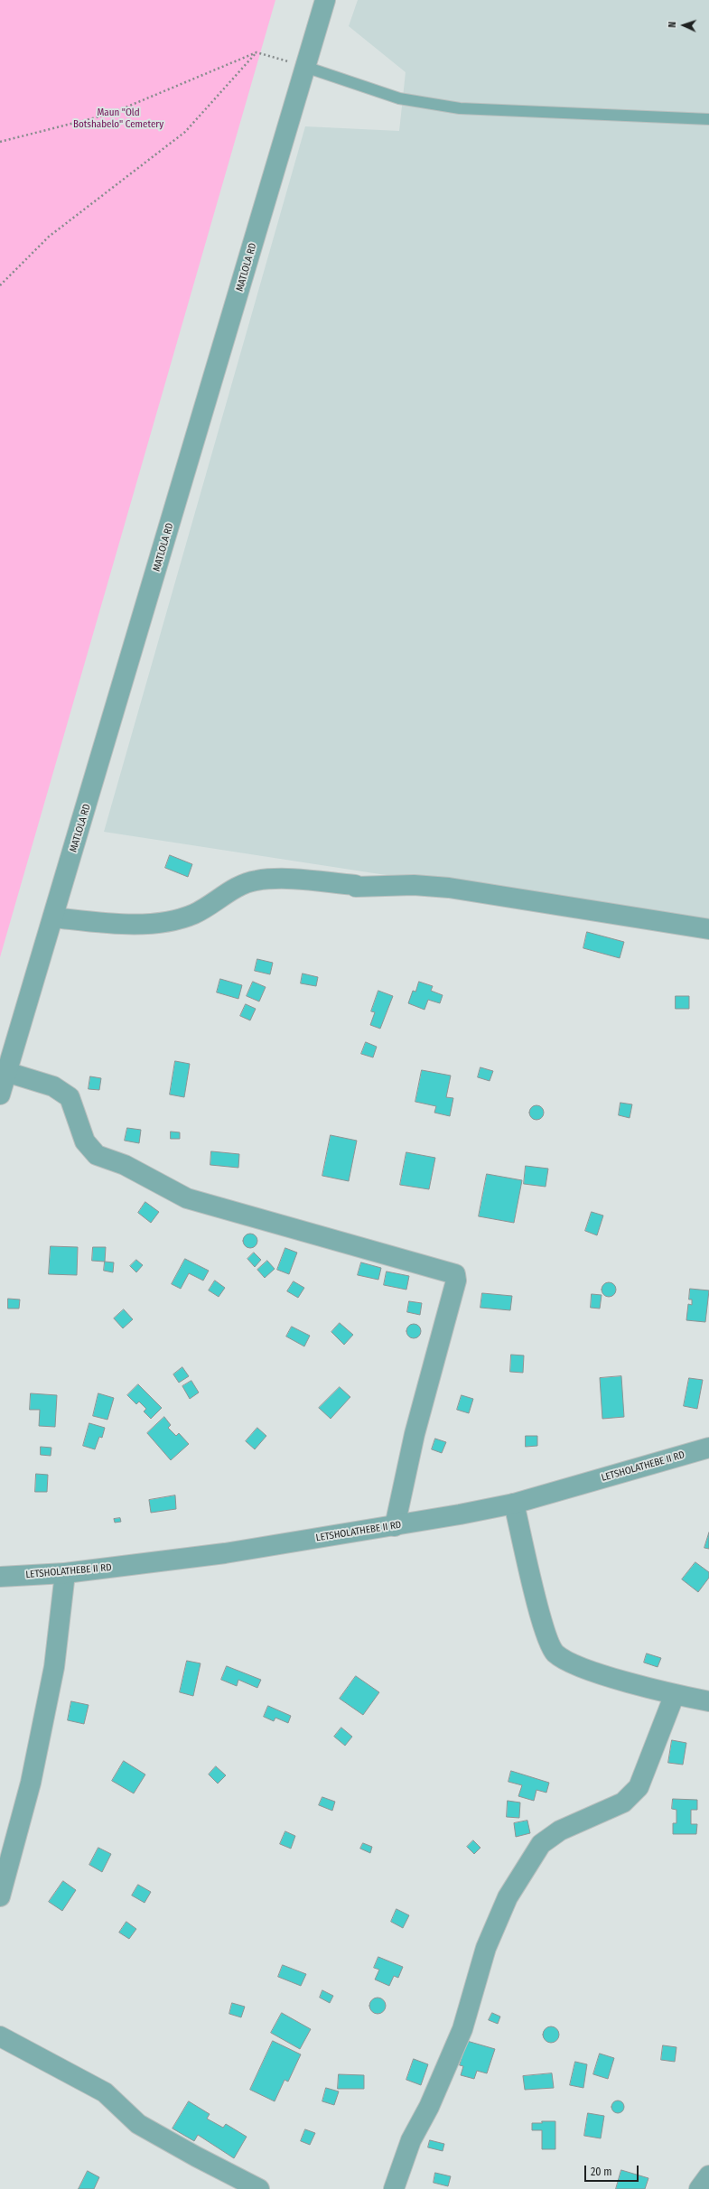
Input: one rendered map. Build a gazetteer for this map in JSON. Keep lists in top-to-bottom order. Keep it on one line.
{"streets":{"street":["MATLOLA RD","LETSHOLATHEBE II RD"]},"parks":["Maun \"Old Botshabelo\" Cemetery"],"scale_bar":"20 m","north":"left"}
